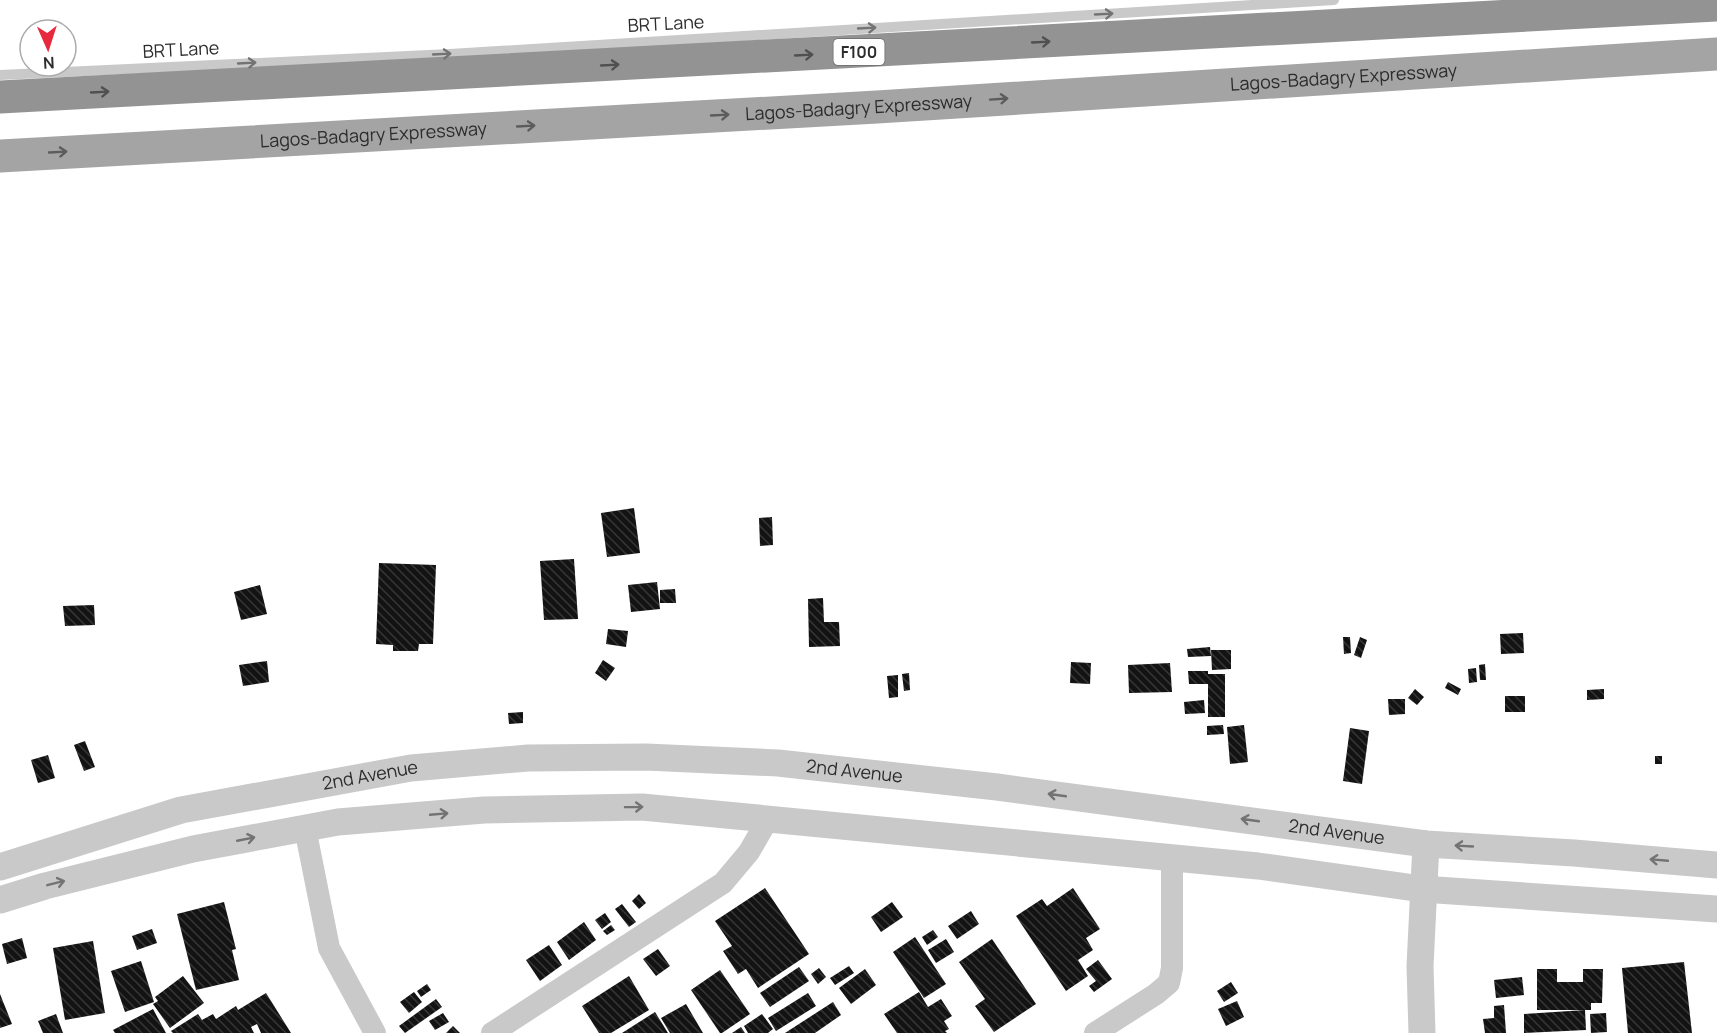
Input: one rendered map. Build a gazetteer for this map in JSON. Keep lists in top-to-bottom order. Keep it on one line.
{"streets":{"highway":["F100"],"main road":["Lagos-Badagry Expressway"],"street":["2nd Avenue"],"lane":["BRT Lane"]},"one_way":["BRT Lane","Lagos-Badagry Expressway"],"north":"bottom"}
